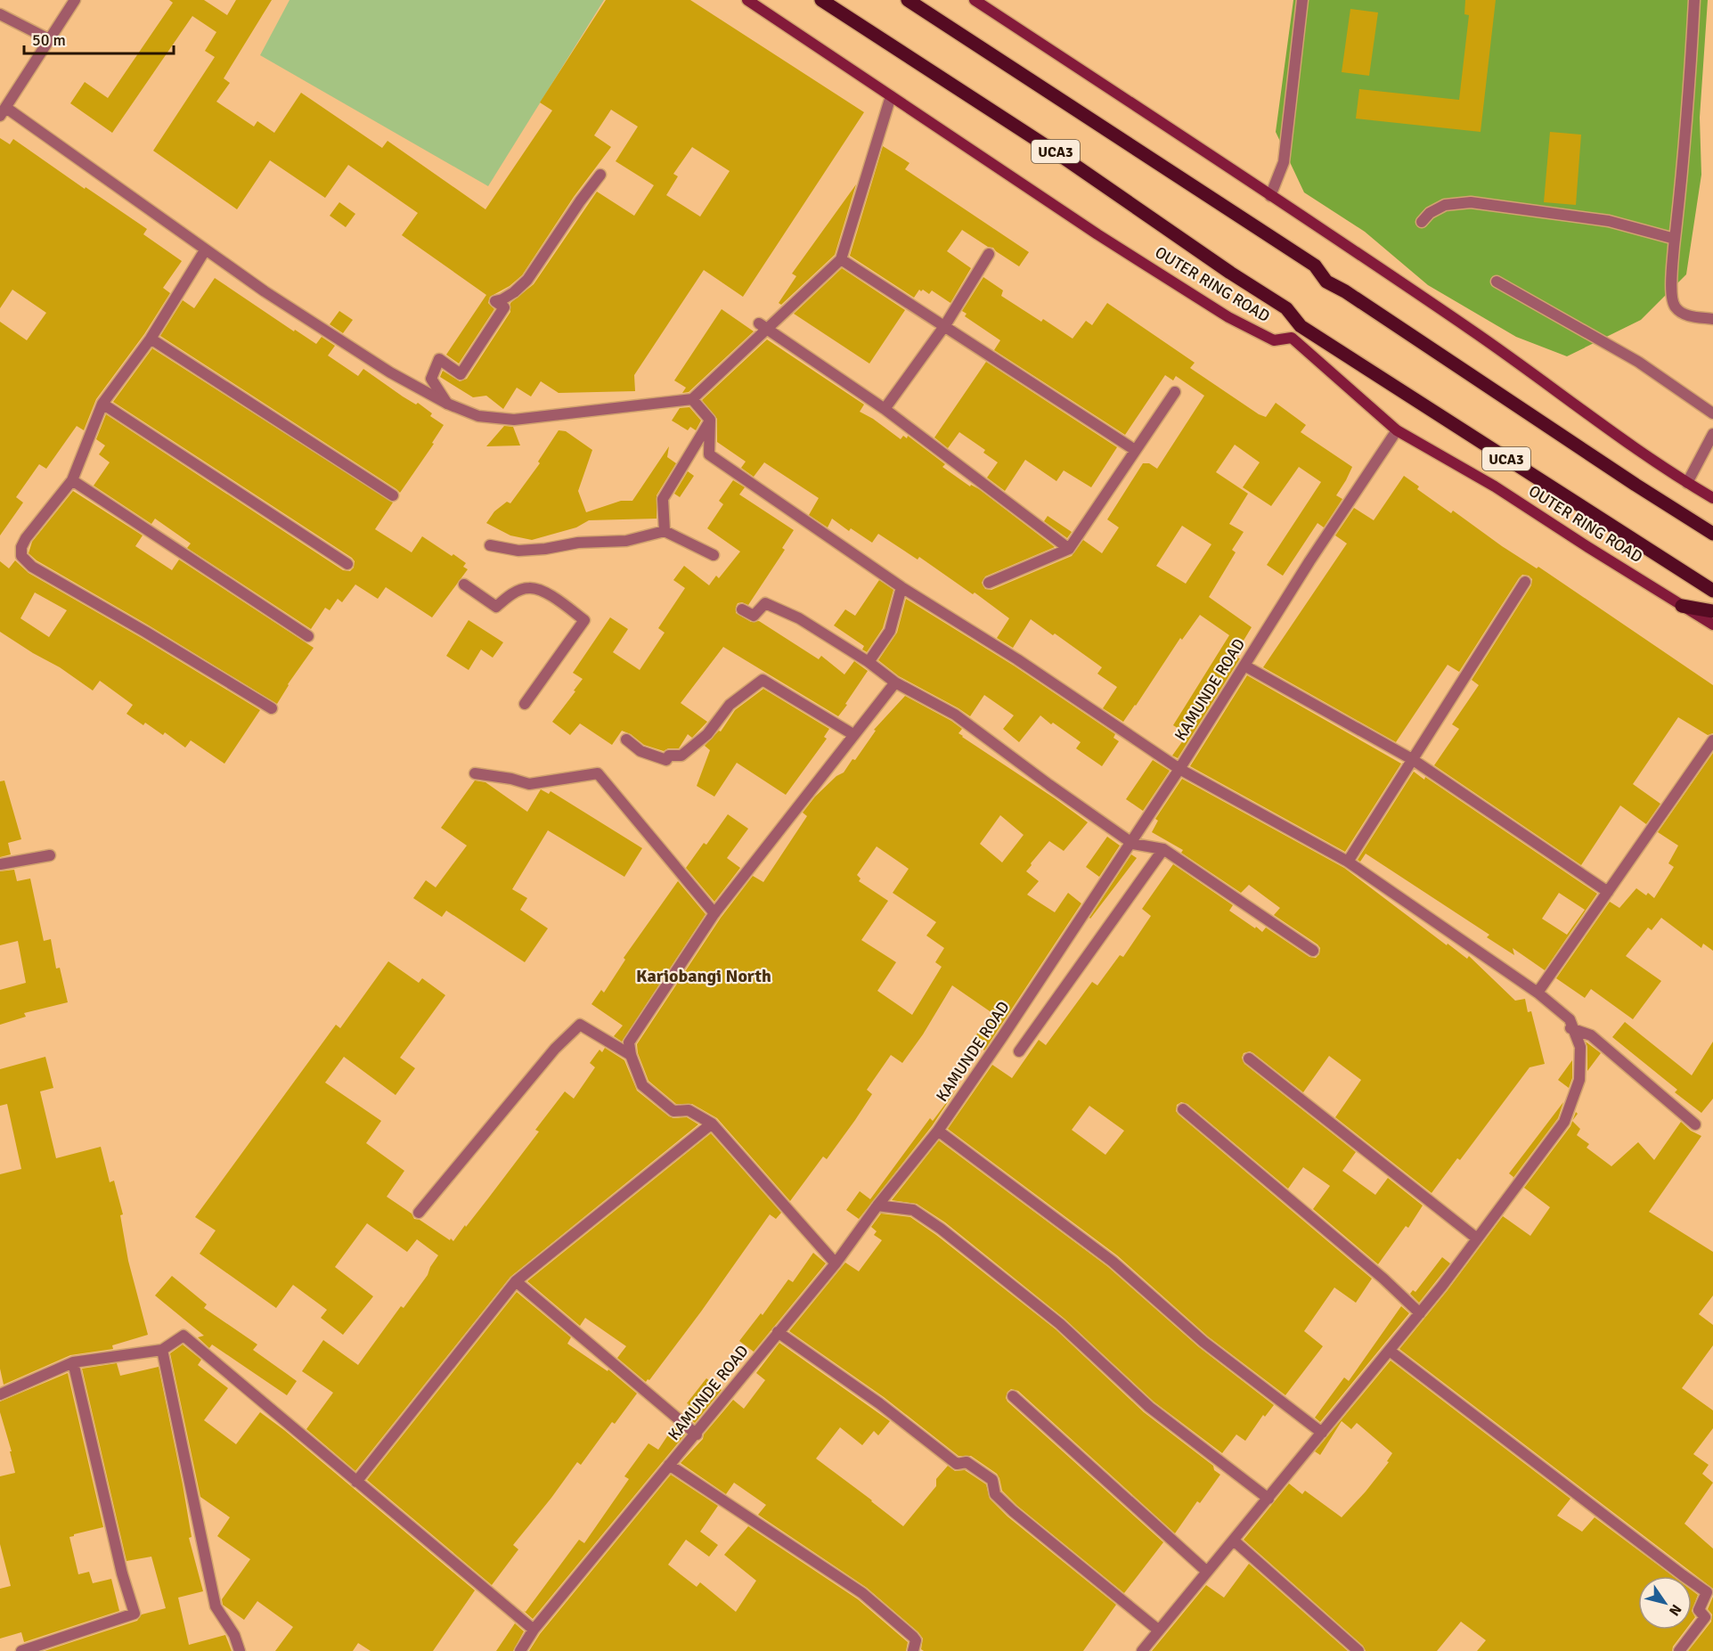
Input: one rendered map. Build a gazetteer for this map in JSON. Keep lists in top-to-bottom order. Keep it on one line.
{"streets":{"main road":["UCA3","OUTER RING ROAD"],"street":["KAMUNDE ROAD"]},"crossings":[["OUTER RING ROAD","KAMUNDE ROAD"]],"districts":["Kariobangi North"],"scale_bar":"50 m","north":"bottom right"}
